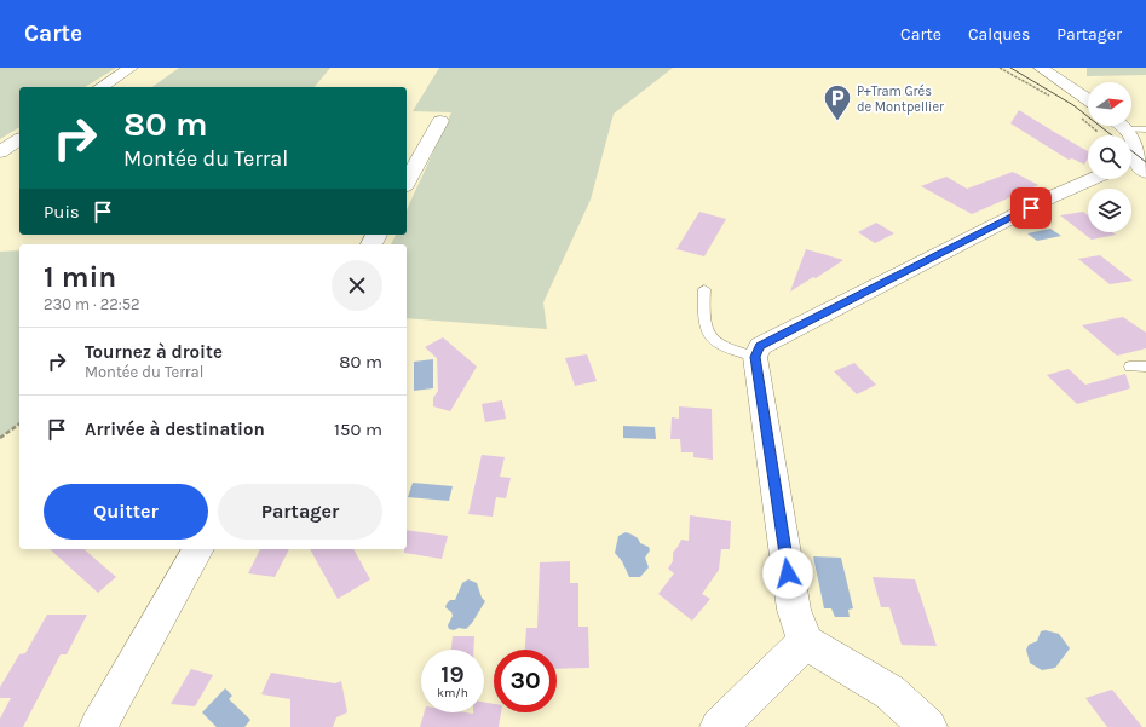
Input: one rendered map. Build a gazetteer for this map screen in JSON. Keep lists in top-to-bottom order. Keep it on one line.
{"places":{"parking":["P+Tram Grés de Montpellier"]},"north":"right","page":{"header":"Carte","nav":["Carte","Calques","Partager"],"turn":["80 m","Montée du Terral"],"then":"Puis","heading":["1 min","230 m · 22:52"],"list":[{"name":"Tournez à droite","note":"Montée du Terral","value":"80 m"},{"name":"Arrivée à destination","value":"150 m"}],"buttons":["Quitter","Partager"],"speed":"19 km/h","limit":"30"}}
